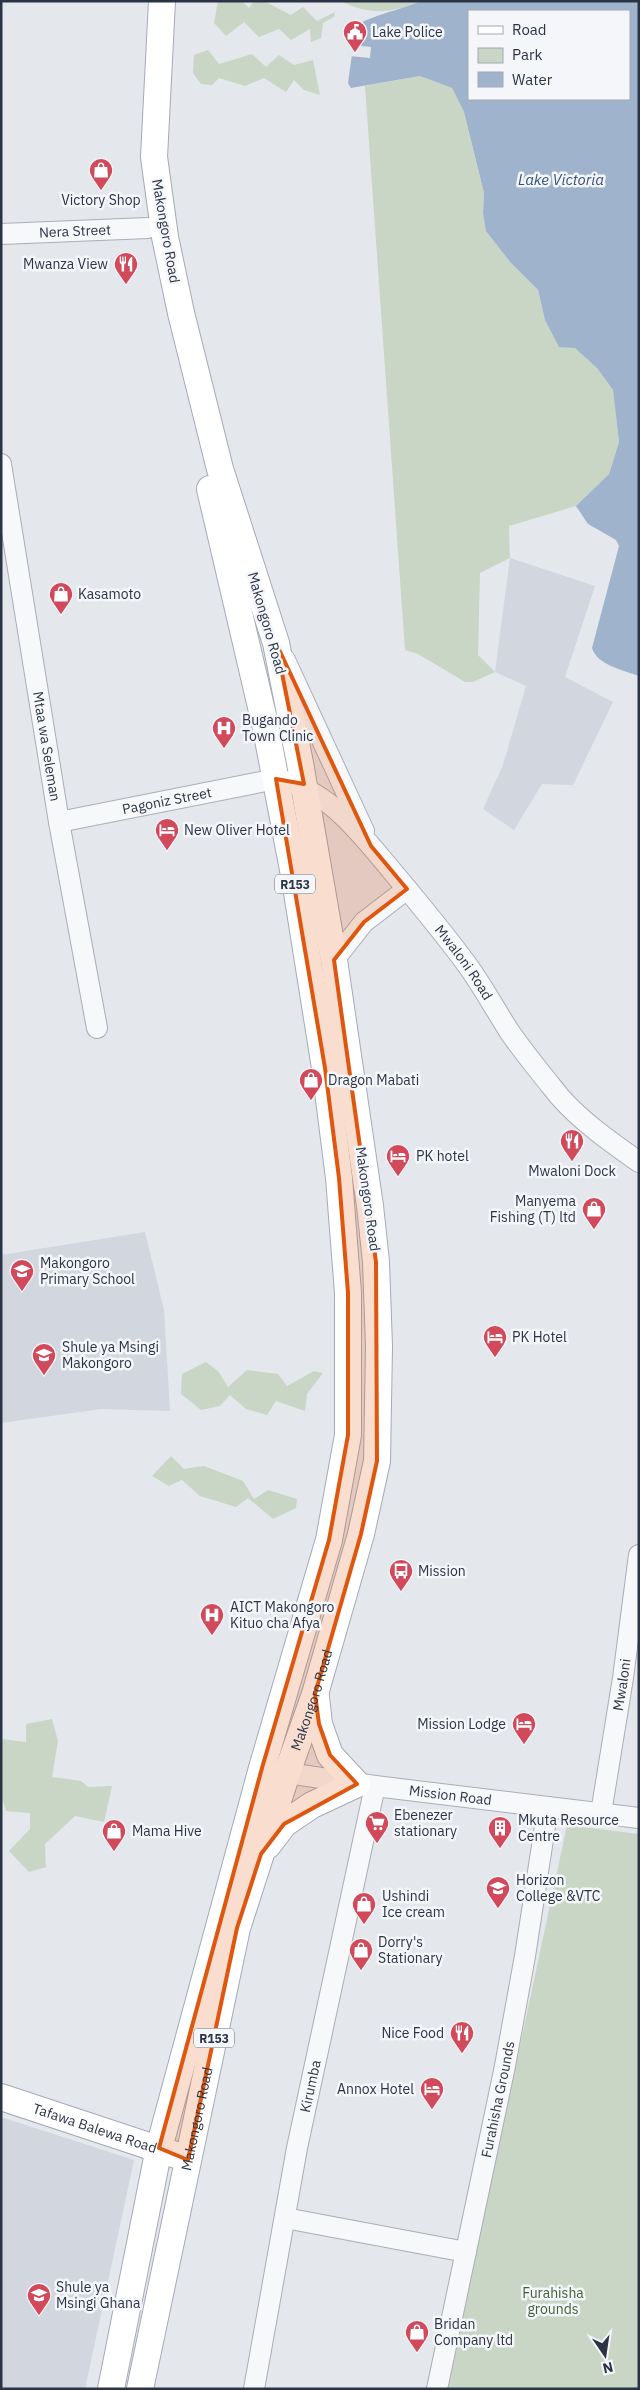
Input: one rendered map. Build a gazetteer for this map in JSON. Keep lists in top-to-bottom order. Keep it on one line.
{"streets":{"main road":["Makongoro Road","R153","Tafawa Balewa Road"],"street":["Nera Street","Mtaa wa Seleman","Pagoniz Street","Mwaloni Road","Mwaloni","Mission Road","Kirumba","Furahisha Grounds"]},"crossings":[["Nera Street","Makongoro Road"],["Makongoro Road","Pagoniz Street"],["Makongoro Road","Mwaloni Road"],["Makongoro Road","Mission Road"],["Makongoro Road","Tafawa Balewa Road"],["Mtaa wa Seleman","Pagoniz Street"],["Pagoniz Street","Mwaloni Road"],["Mwaloni","Mission Road"],["Mission Road","Kirumba"],["Mission Road","Furahisha Grounds"]],"water":["Lake Victoria"],"parks":["Furahisha grounds"],"places":{"public building":["Lake Police"],"shop":["Victory Shop","Kasamoto","Dragon Mabati","Manyema Fishing (T) ltd","Mama Hive","Ushindi Ice cream","Dorry's Stationary","Bridan Company ltd"],"restaurant":["Mwanza View","Mwaloni Dock","Nice Food"],"hospital":["Bugando Town Clinic","AICT Makongoro Kituo cha Afya"],"hotel":["New Oliver Hotel","PK hotel","PK Hotel","Mission Lodge","Annox Hotel"],"school or university":["Makongoro Primary School","Shule ya Msingi Makongoro","Horizon College &VTC","Shule ya Msingi Ghana"],"bus stop":["Mission"],"supermarket":["Ebenezer stationary"],"building":["Mkuta Resource Centre"]},"legend":["Road","Park","Water"],"north":"bottom"}
